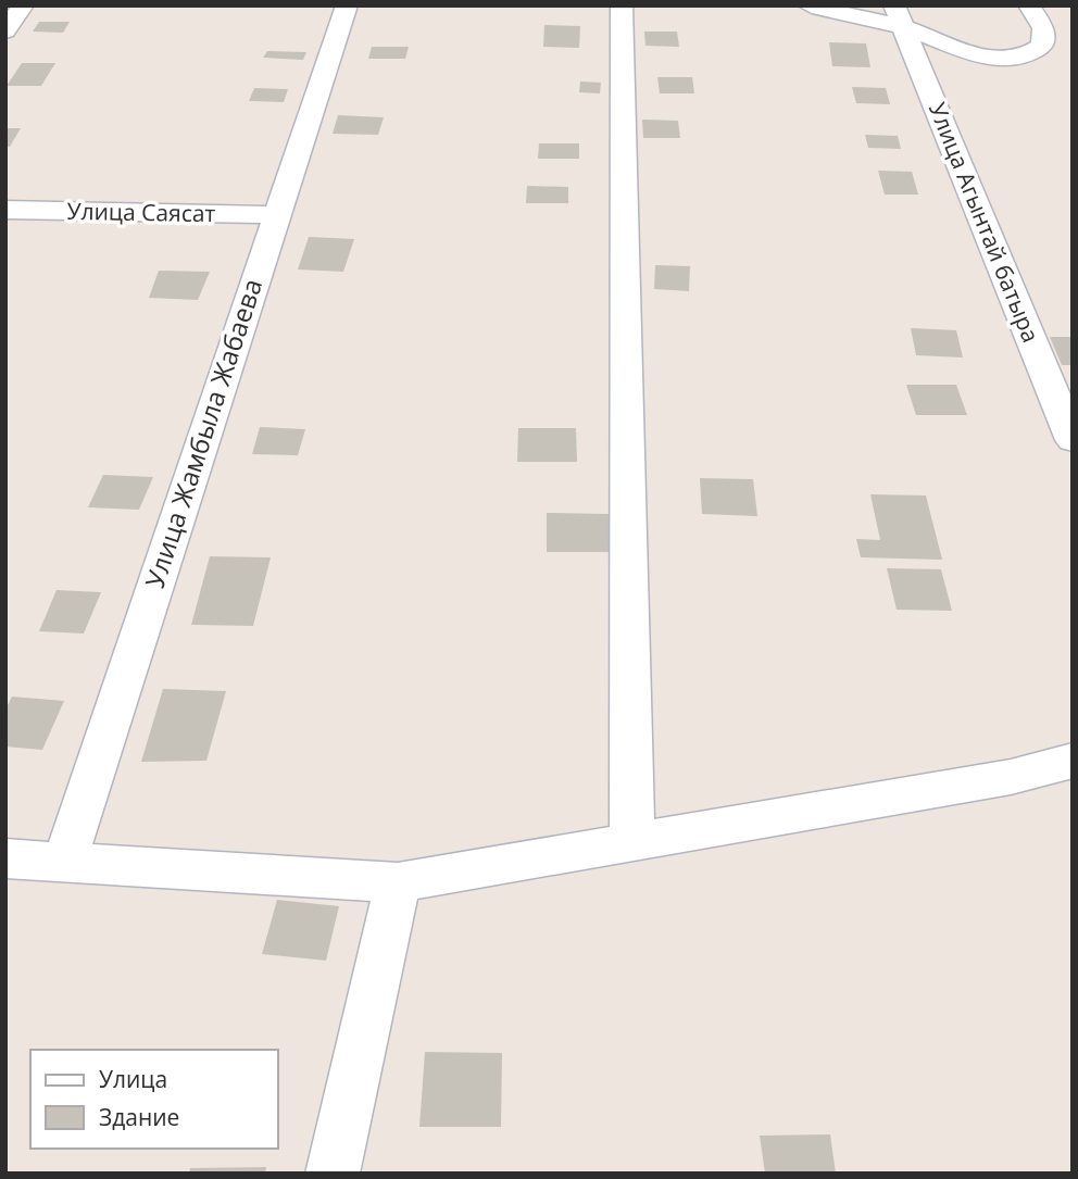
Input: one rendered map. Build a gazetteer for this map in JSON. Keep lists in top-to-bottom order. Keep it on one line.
{"streets":{"street":["Улица Саясат","Улица Агынтай батыра","Улица Жамбыла Жабаева"]},"crossings":[["Улица Саясат","Улица Жамбыла Жабаева"]],"legend":["Улица","Здание"]}
